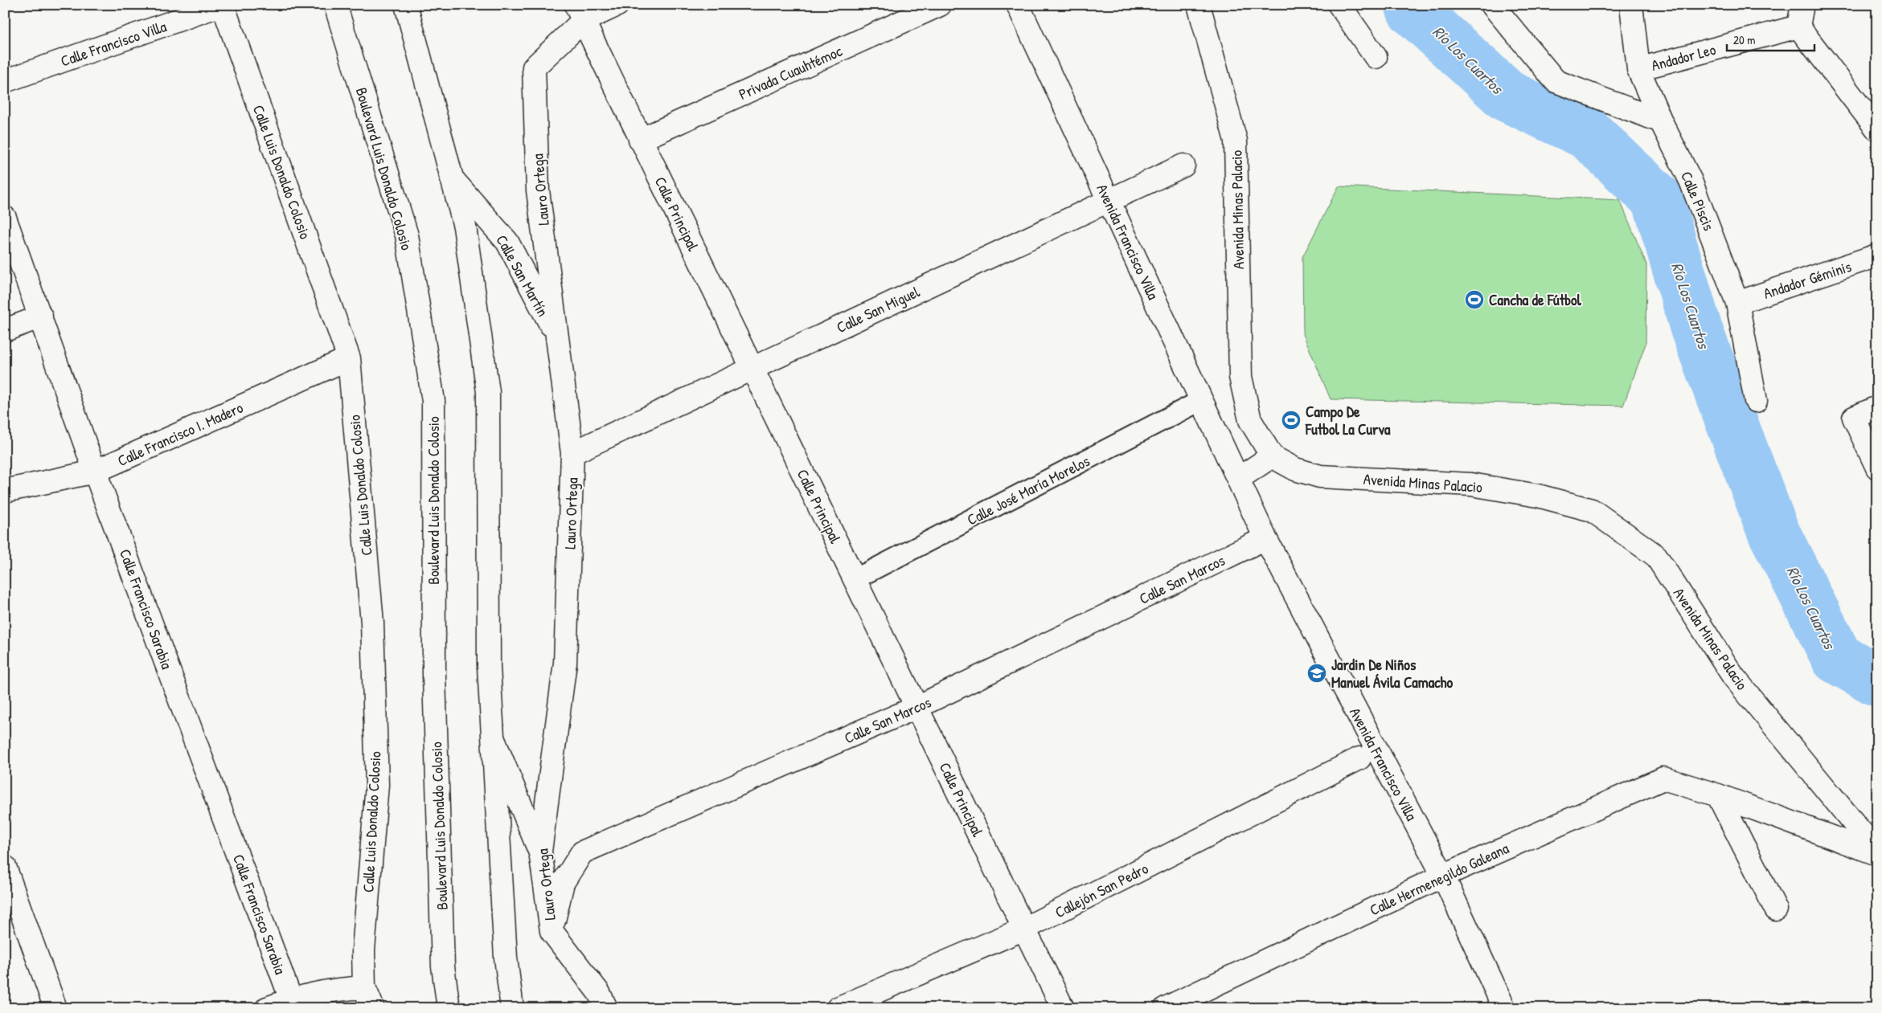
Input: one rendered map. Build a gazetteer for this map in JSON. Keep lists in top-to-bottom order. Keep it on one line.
{"streets":{"main road":["Calle Francisco Villa","Andador Leo","Privada Cuauhtémoc","Boulevard Luis Donaldo Colosio","Calle Luis Donaldo Colosio","Lauro Ortega","Calle Piscis","Avenida Minas Palacio","Calle Principal","Avenida Francisco Villa","Calle San Martín","Andador Géminis","Calle San Miguel","Calle Francisco I. Madero","Calle San Marcos","Calle Francisco Sarabia","Calle Hermenegildo Galeana","Callejón San Pedro"],"street":["Calle José María Morelos"]},"crossings":[["Calle Francisco Villa","Calle Luis Donaldo Colosio"],["Andador Leo","Calle Piscis"],["Privada Cuauhtémoc","Calle Principal"],["Calle Luis Donaldo Colosio","Calle Francisco I. Madero"],["Lauro Ortega","Calle Principal"],["Lauro Ortega","Calle San Martín"],["Lauro Ortega","Calle San Miguel"],["Lauro Ortega","Calle San Marcos"],["Calle Piscis","Andador Géminis"],["Avenida Minas Palacio","Calle Hermenegildo Galeana"],["Calle Principal","Calle San Miguel"],["Calle Principal","Calle José María Morelos"],["Calle Principal","Calle San Marcos"],["Calle Principal","Callejón San Pedro"],["Avenida Francisco Villa","Calle San Miguel"],["Avenida Francisco Villa","Calle José María Morelos"],["Avenida Francisco Villa","Calle San Marcos"],["Avenida Francisco Villa","Calle Hermenegildo Galeana"],["Calle Francisco I. Madero","Calle Francisco Sarabia"]],"water":["Río Los Cuartos"],"places":{"sports":["Cancha de Fútbol","Campo De Futbol La Curva"],"school or university":["Jardin De Niños Manuel Ávila Camacho"]},"scale_bar":"20 m"}
